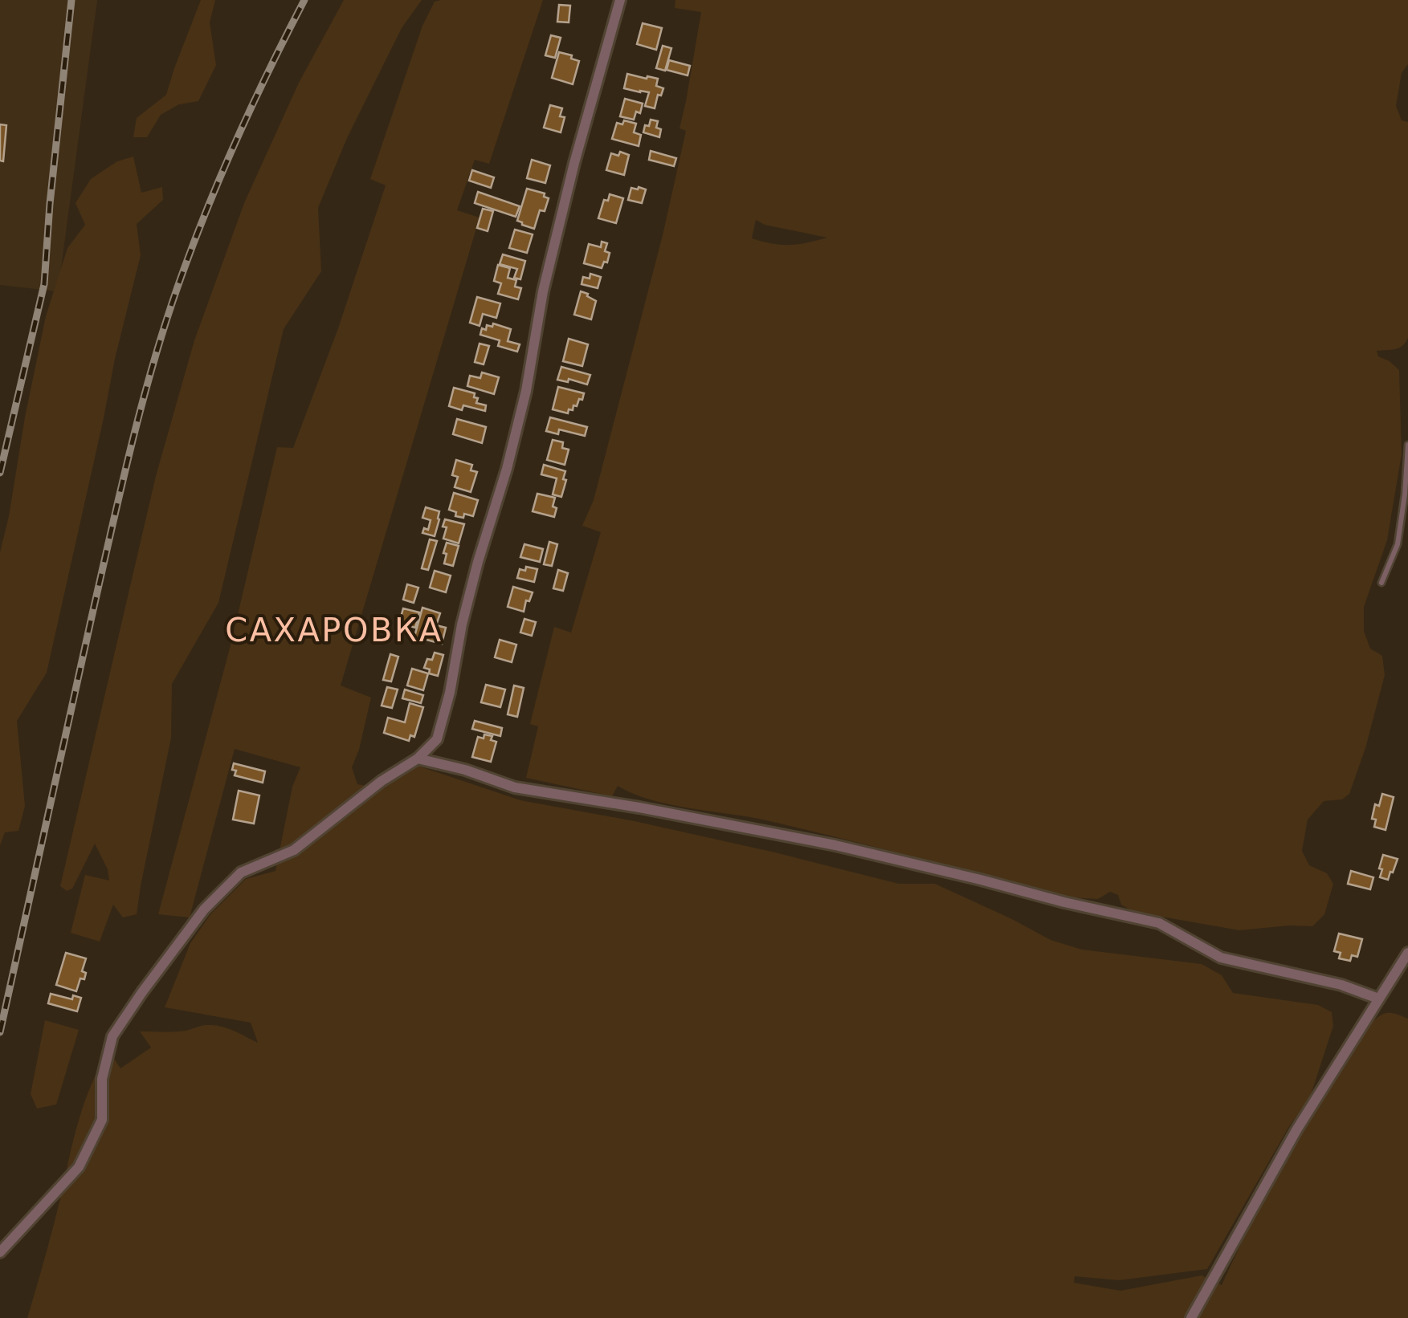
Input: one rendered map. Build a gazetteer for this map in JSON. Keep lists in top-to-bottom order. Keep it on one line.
{"districts":["САХАРОВКА"]}
